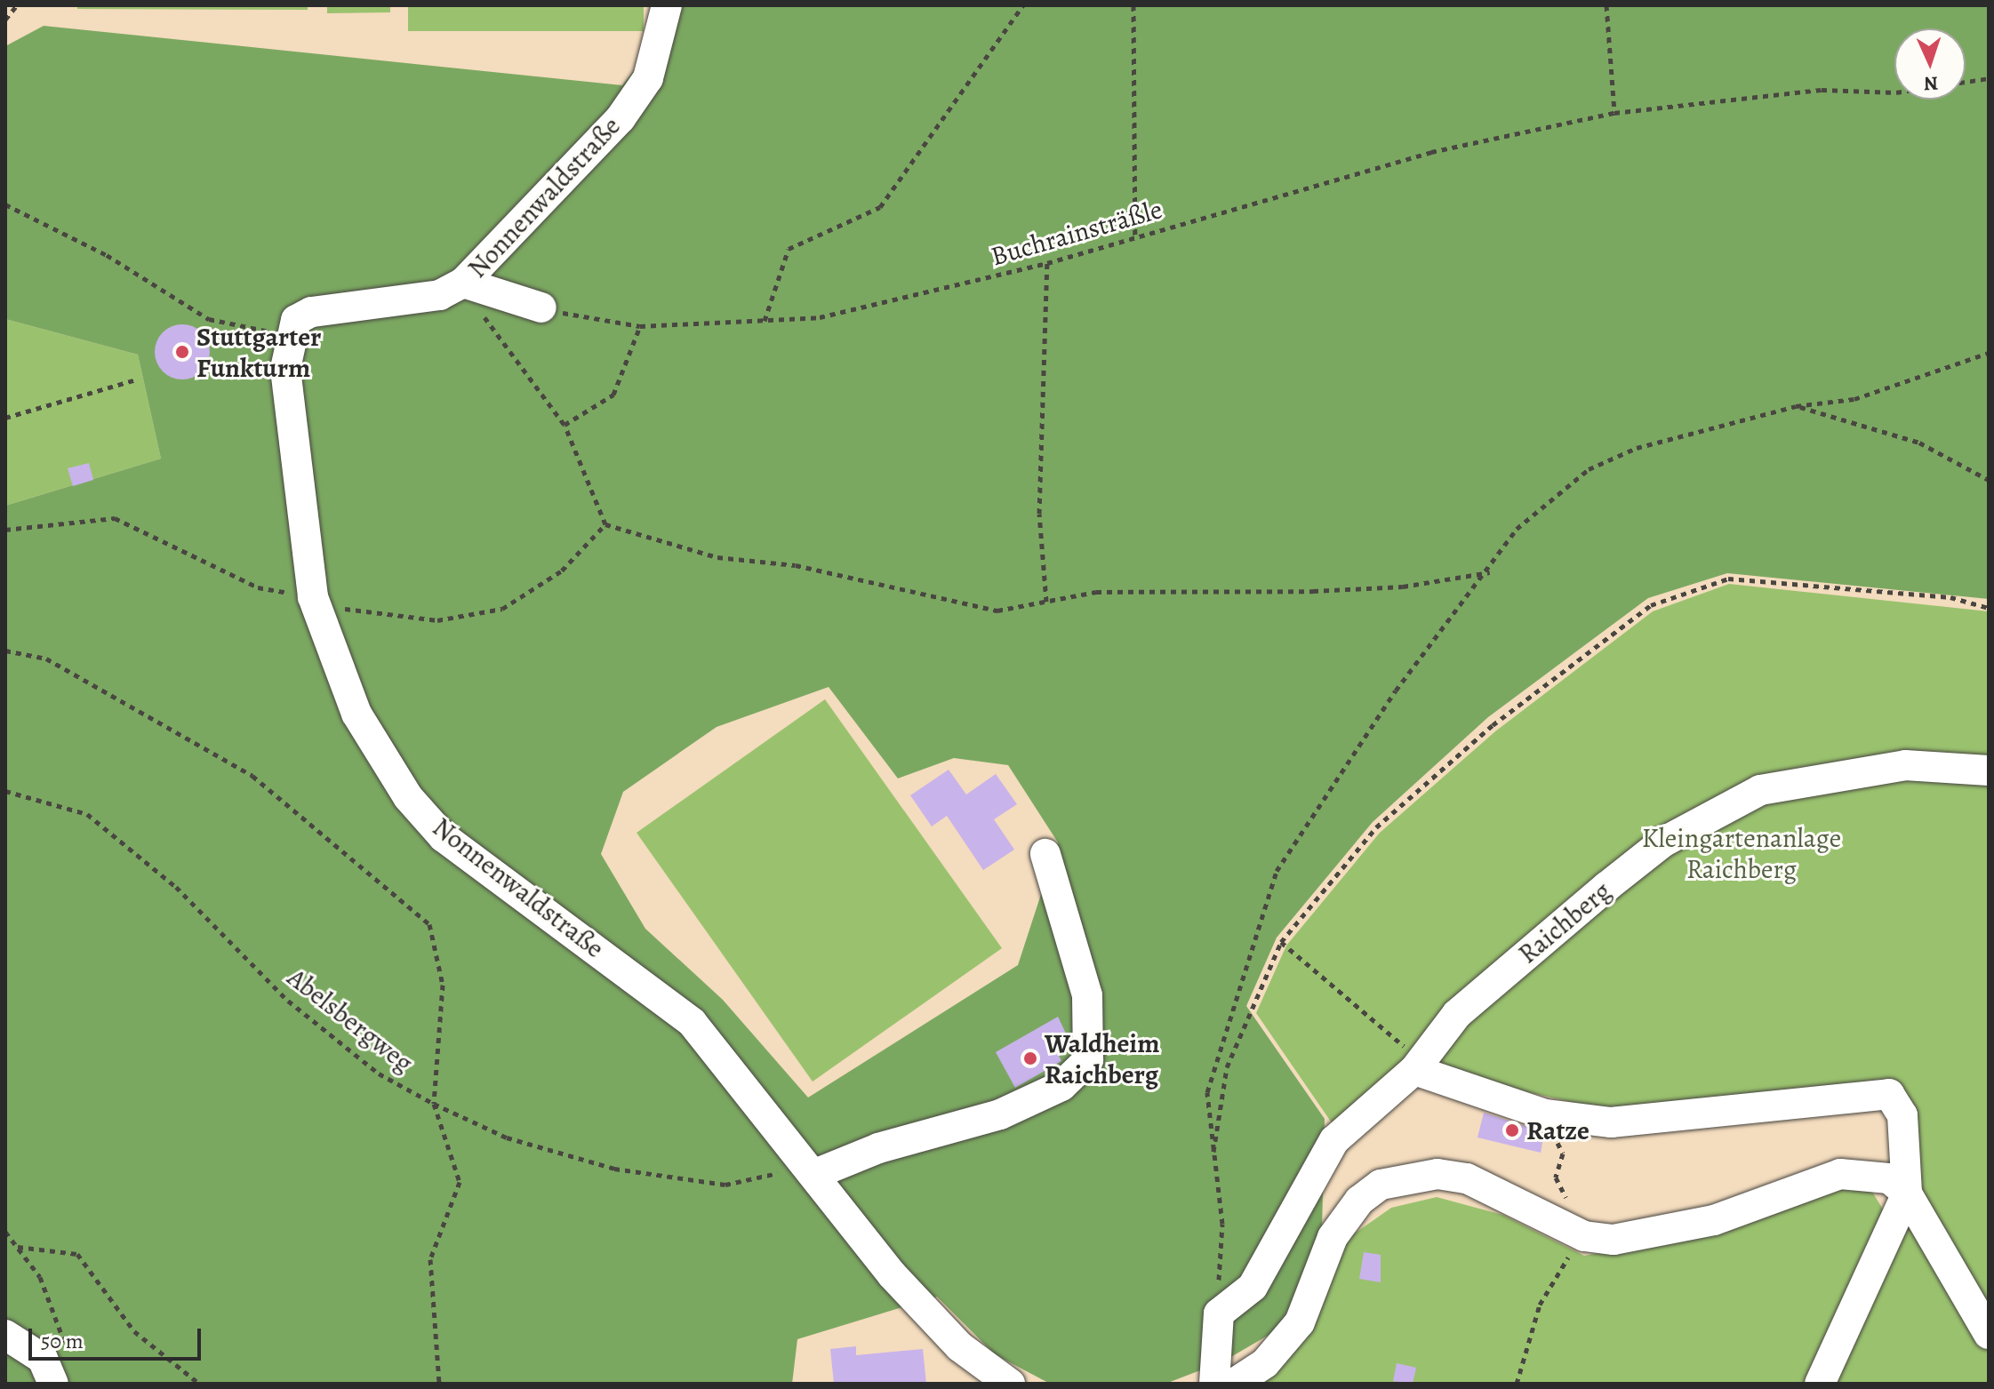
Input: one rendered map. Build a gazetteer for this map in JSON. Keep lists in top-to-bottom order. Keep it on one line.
{"streets":{"street":["Nonnenwaldstraße","Raichberg"],"path":["Buchrainsträßle","Abelsbergweg"]},"crossings":[["Nonnenwaldstraße","Abelsbergweg"]],"parks":["Kleingartenanlage Raichberg"],"places":["Stuttgarter Funkturm","Waldheim Raichberg","Ratze"],"scale_bar":"50 m","north":"bottom"}
